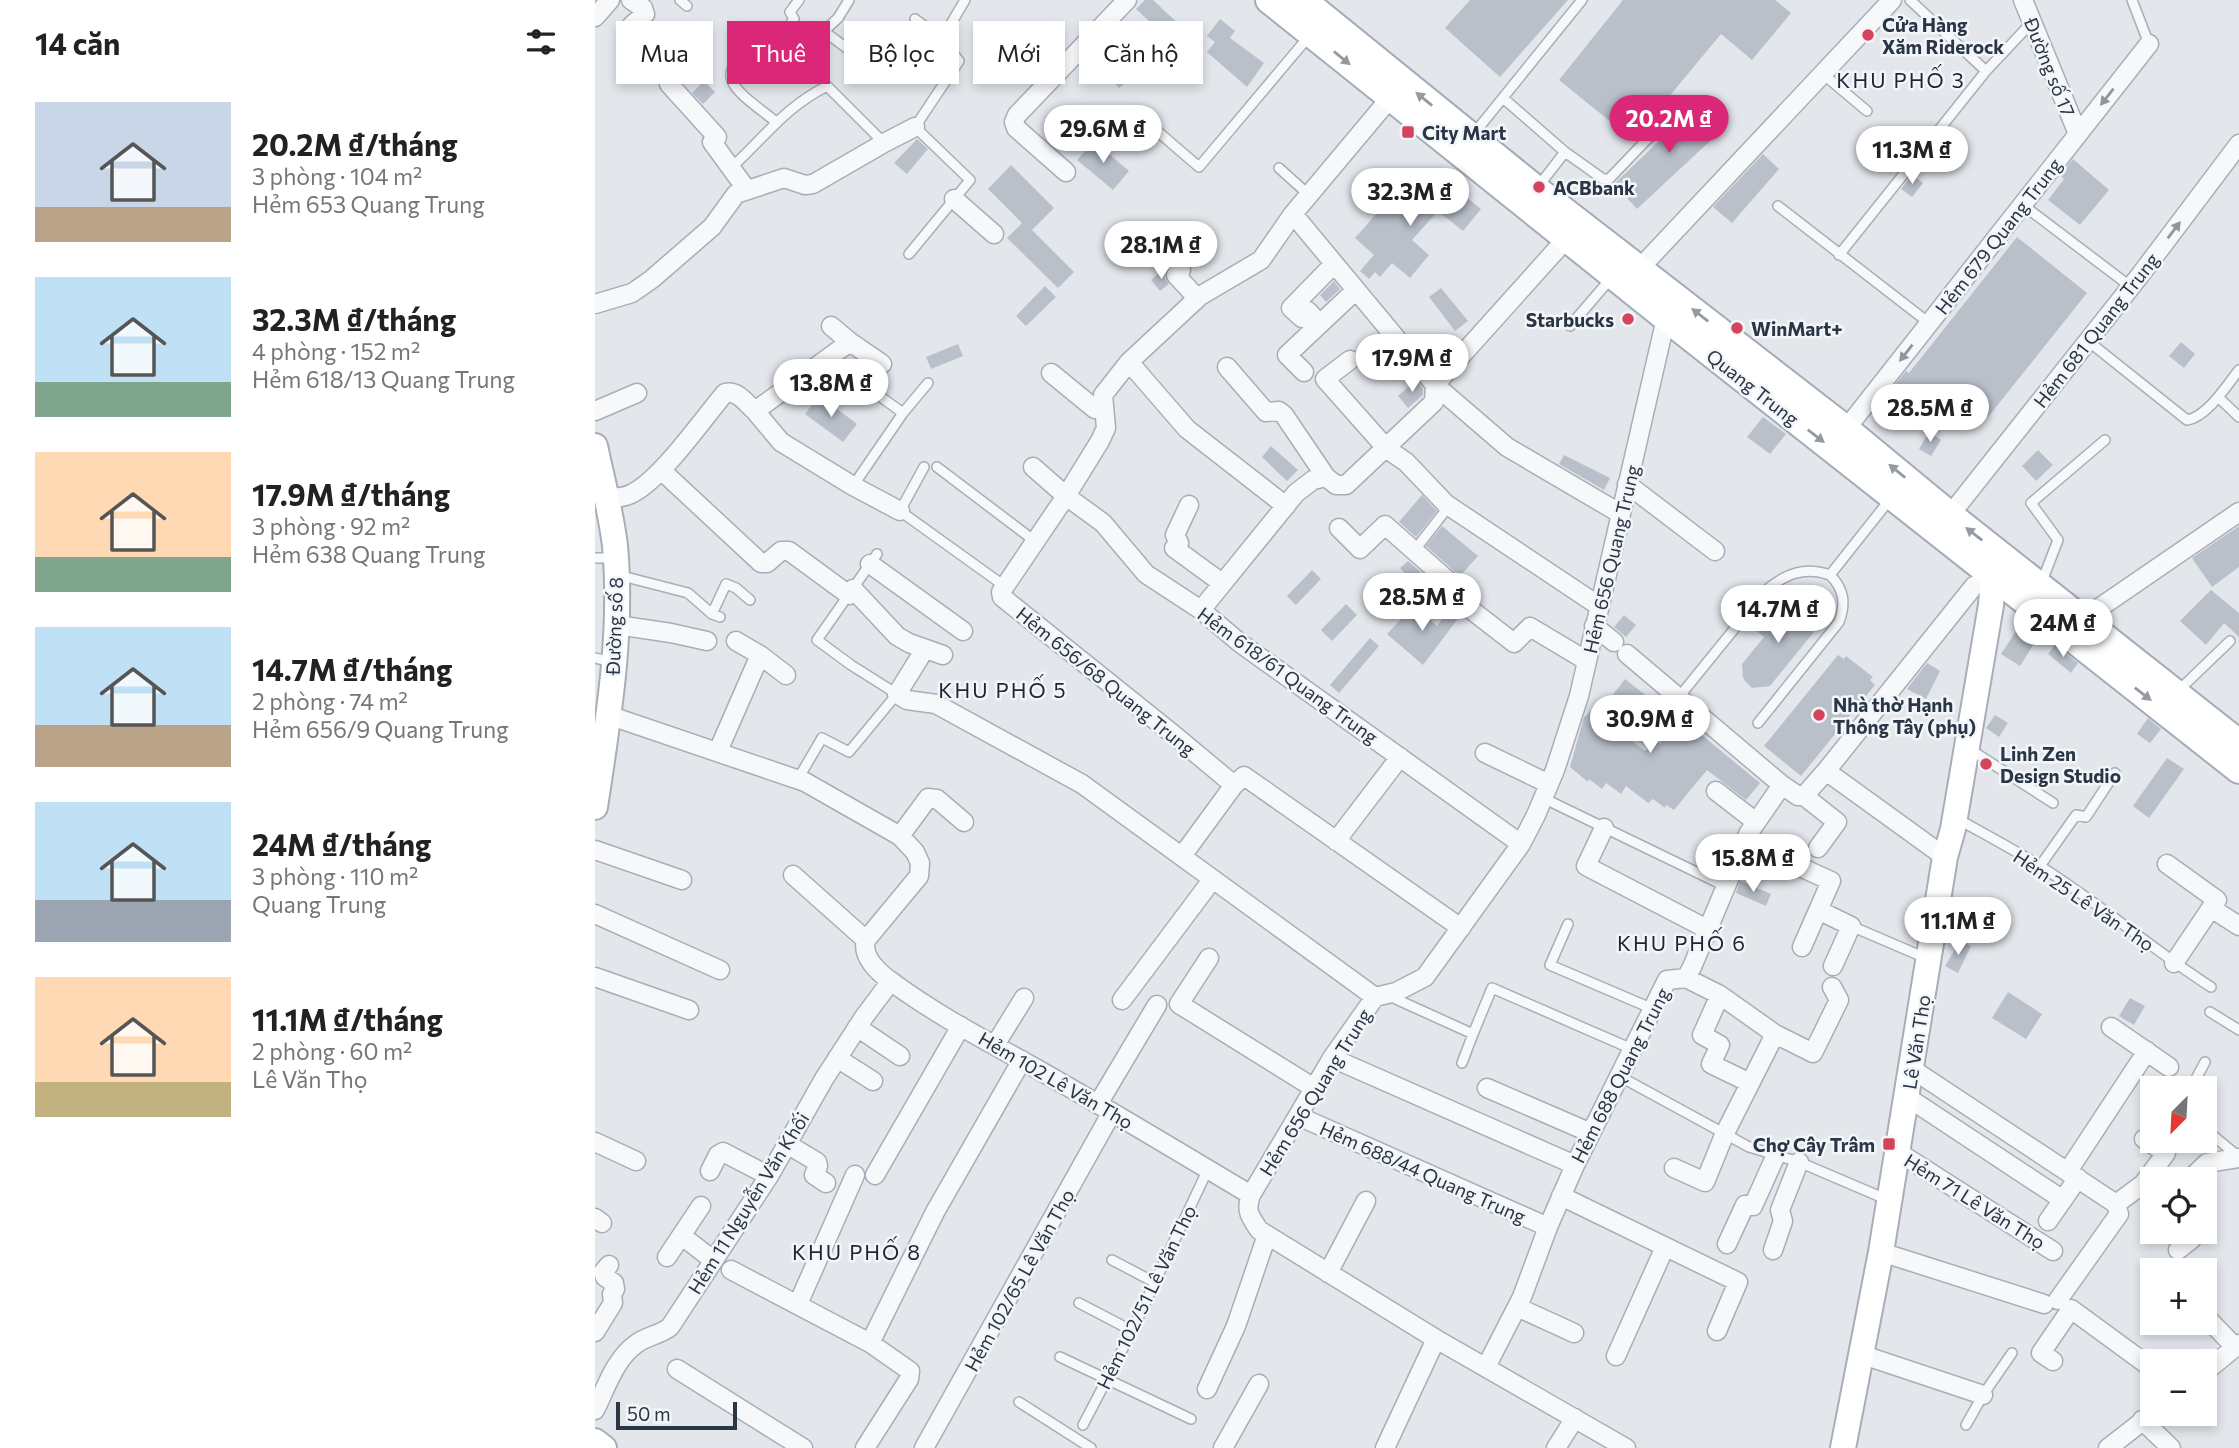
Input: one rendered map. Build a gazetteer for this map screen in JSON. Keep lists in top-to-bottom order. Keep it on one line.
{"streets":{"main road":["Quang Trung","Đường số 8","Lê Văn Thọ"],"street":["Đường số 17","Hẻm 679 Quang Trung","Hẻm 681 Quang Trung","Hẻm 656 Quang Trung","Hẻm 618/61 Quang Trung","Hẻm 656/68 Quang Trung","Hẻm 688 Quang Trung","Hẻm 102 Lê Văn Thọ","Hẻm 688/44 Quang Trung","Hẻm 71 Lê Văn Thọ","Hẻm 11 Nguyễn Văn Khối","Hẻm 102/65 Lê Văn Thọ"],"lane":["Hẻm 25 Lê Văn Thọ","Hẻm 102/51 Lê Văn Thọ"]},"crossings":[["Đường số 17","Hẻm 679 Quang Trung"],["Hẻm 679 Quang Trung","Quang Trung"],["Hẻm 681 Quang Trung","Quang Trung"],["Quang Trung","Hẻm 656 Quang Trung"],["Quang Trung","Lê Văn Thọ"],["Hẻm 656 Quang Trung","Hẻm 618/61 Quang Trung"],["Hẻm 656 Quang Trung","Hẻm 102 Lê Văn Thọ"],["Hẻm 656 Quang Trung","Hẻm 688/44 Quang Trung"],["Hẻm 25 Lê Văn Thọ","Lê Văn Thọ"],["Lê Văn Thọ","Hẻm 71 Lê Văn Thọ"],["Hẻm 688 Quang Trung","Hẻm 688/44 Quang Trung"],["Hẻm 102 Lê Văn Thọ","Hẻm 11 Nguyễn Văn Khối"],["Hẻm 102 Lê Văn Thọ","Hẻm 102/65 Lê Văn Thọ"],["Hẻm 102 Lê Văn Thọ","Hẻm 102/51 Lê Văn Thọ"]],"one_way":["Hẻm 679 Quang Trung","Hẻm 681 Quang Trung"],"districts":["KHU PHỐ 3","KHU PHỐ 5","KHU PHỐ 6","KHU PHỐ 8"],"places":{"other":["Cửa Hàng Xăm Riderock","ACBbank","Starbucks","WinMart+","Nhà thờ Hạnh Thông Tây (phụ)","Linh Zen Design Studio"],"transit":["City Mart","Chợ Cây Trâm"]},"scale_bar":"50 m","north":"bottom left","page":{"heading":"14 căn","chip":["Mua","Thuê","Bộ lọc","Mới","Căn hộ"],"list":[{"name":"20.2M ₫/tháng","note":"3 phòng · 104 m² · Hẻm 653 Quang Trung"},{"name":"32.3M ₫/tháng","note":"4 phòng · 152 m² · Hẻm 618/13 Quang Trung"},{"name":"17.9M ₫/tháng","note":"3 phòng · 92 m² · Hẻm 638 Quang Trung"},{"name":"14.7M ₫/tháng","note":"2 phòng · 74 m² · Hẻm 656/9 Quang Trung"},{"name":"24M ₫/tháng","note":"3 phòng · 110 m² · Quang Trung"},{"name":"11.1M ₫/tháng","note":"2 phòng · 60 m² · Lê Văn Thọ"}],"price":["20.2M ₫","29.6M ₫","11.3M ₫","32.3M ₫","28.1M ₫","17.9M ₫","13.8M ₫","28.5M ₫","28.5M ₫","14.7M ₫","24M ₫","30.9M ₫","15.8M ₫","11.1M ₫"],"map_buttons":["+","−"],"scale":"50 m"}}
